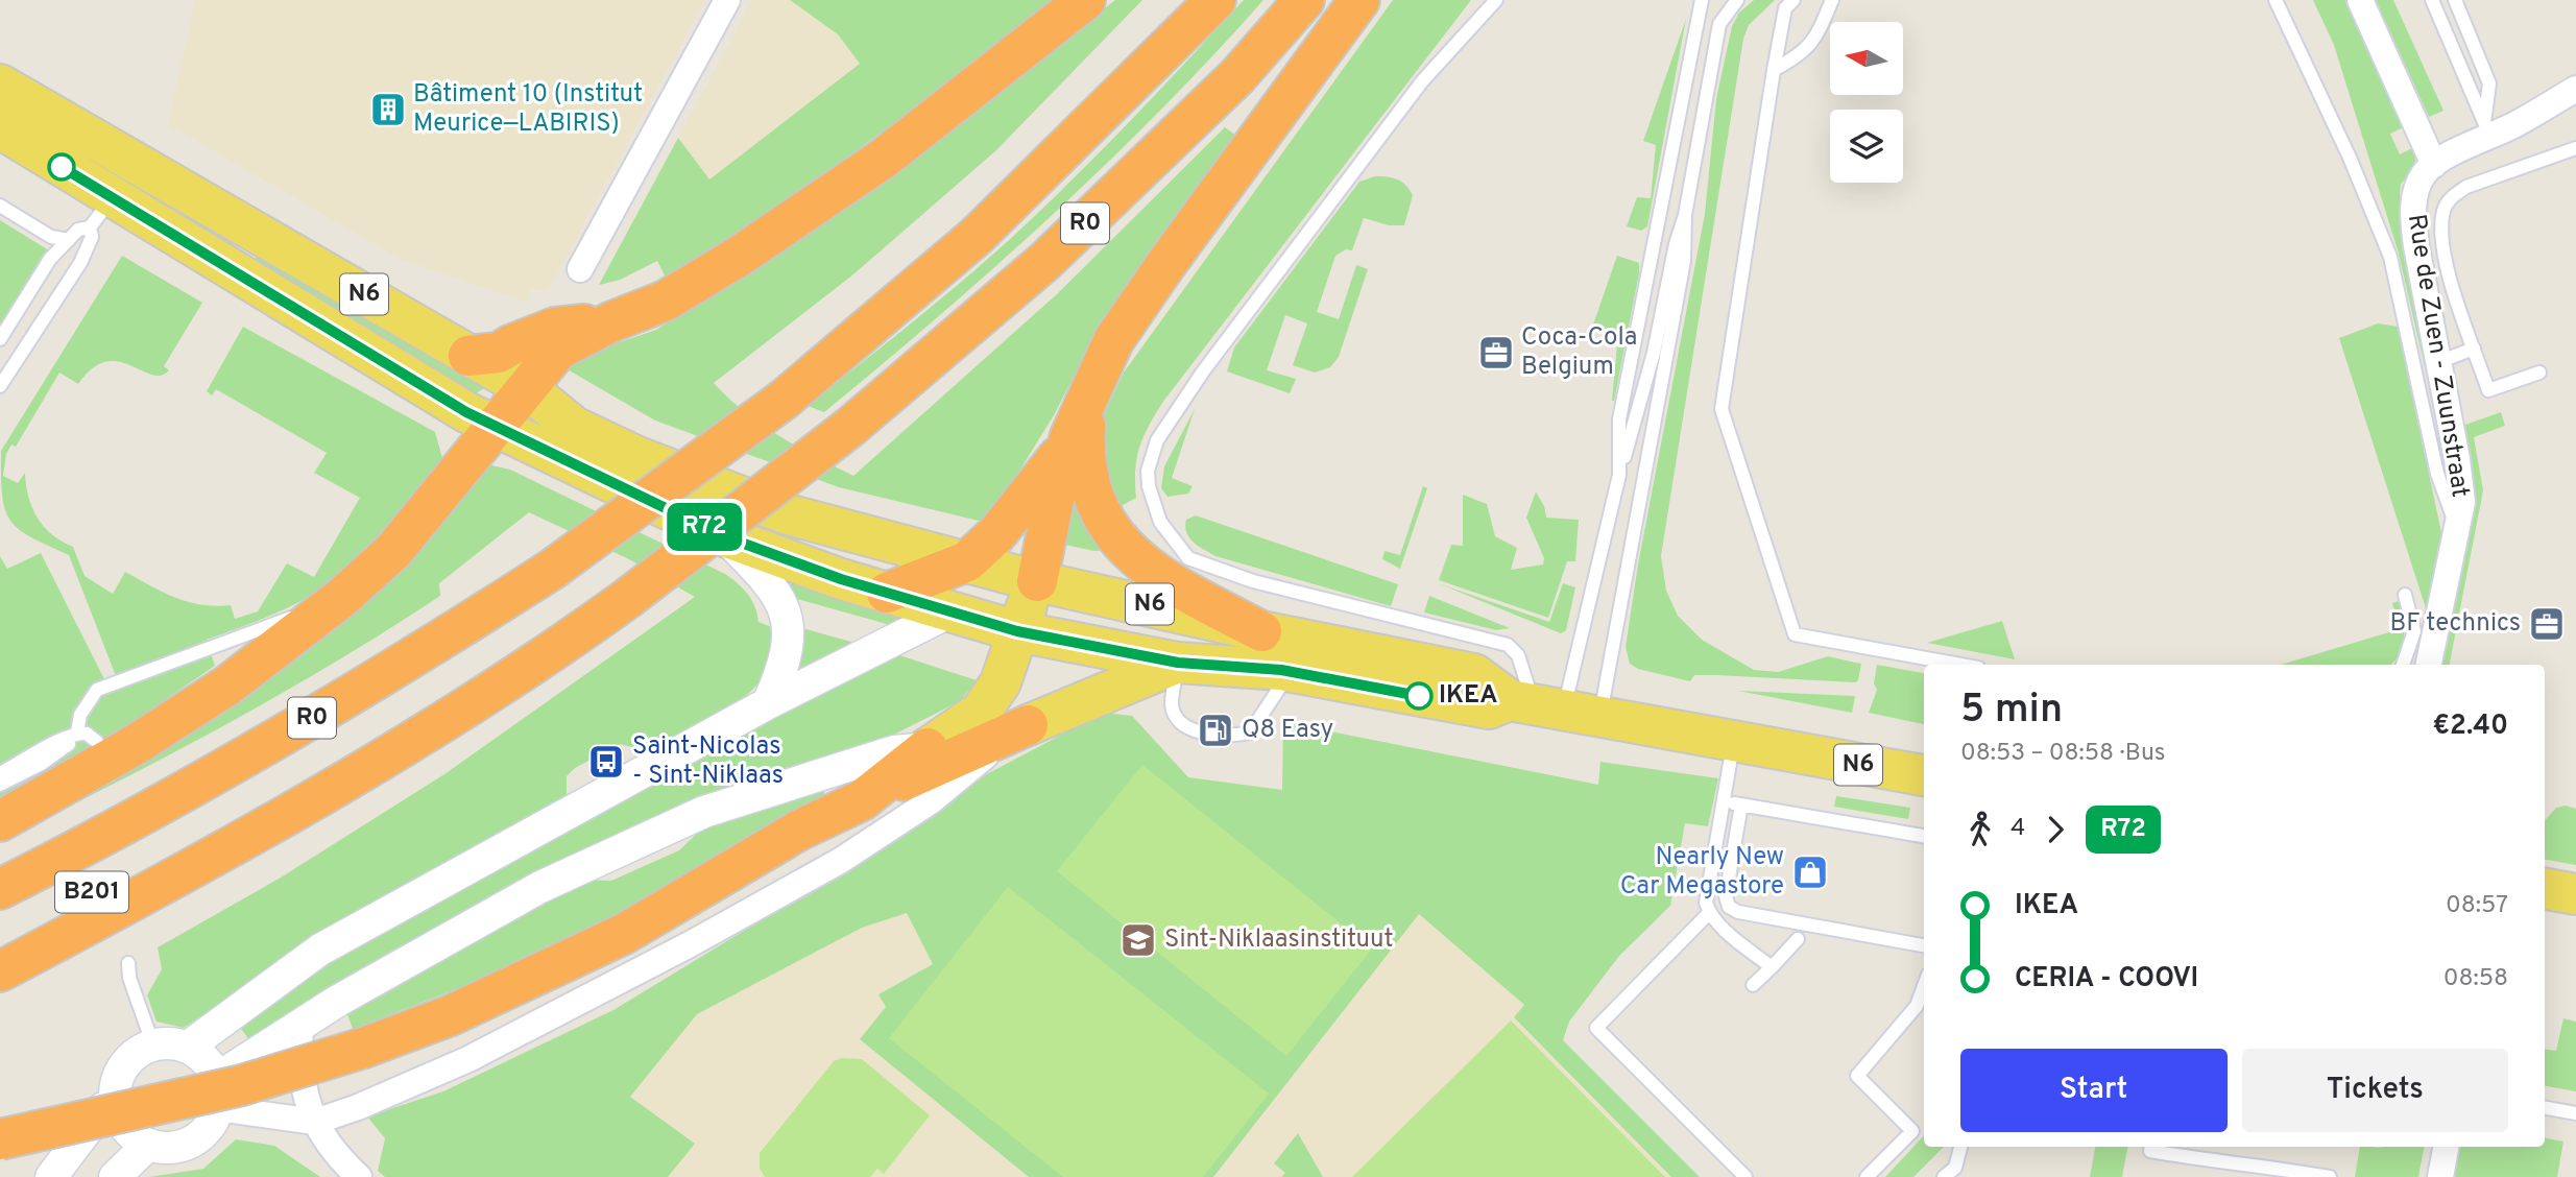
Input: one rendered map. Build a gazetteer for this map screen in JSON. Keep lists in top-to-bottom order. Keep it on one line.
{"streets":{"highway":["R0","B201"],"main road":["N6"],"street":["Rue de Zuen - Zuunstraat"]},"crossings":[["R0","B201"]],"places":{"building":["Bâtiment 10 (Institut Meurice—LABIRIS)"],"office":["Coca-Cola Belgium","BF technics"],"other":["IKEA"],"fuel station":["Q8 Easy"],"bus stop":["Saint-Nicolas - Sint-Niklaas"],"shop":["Nearly New Car Megastore"],"school or university":["Sint-Niklaasinstituut"]},"lines":["bus line R72"],"north":"left","page":{"on_map":"R72","heading":["5 min","08:53 – 08:58 · Bus","€2.40"],"legs":["4","R72"],"list":[{"name":"IKEA","value":"08:57"},{"name":"CERIA - COOVI","value":"08:58"}],"buttons":["Start","Tickets"]}}
